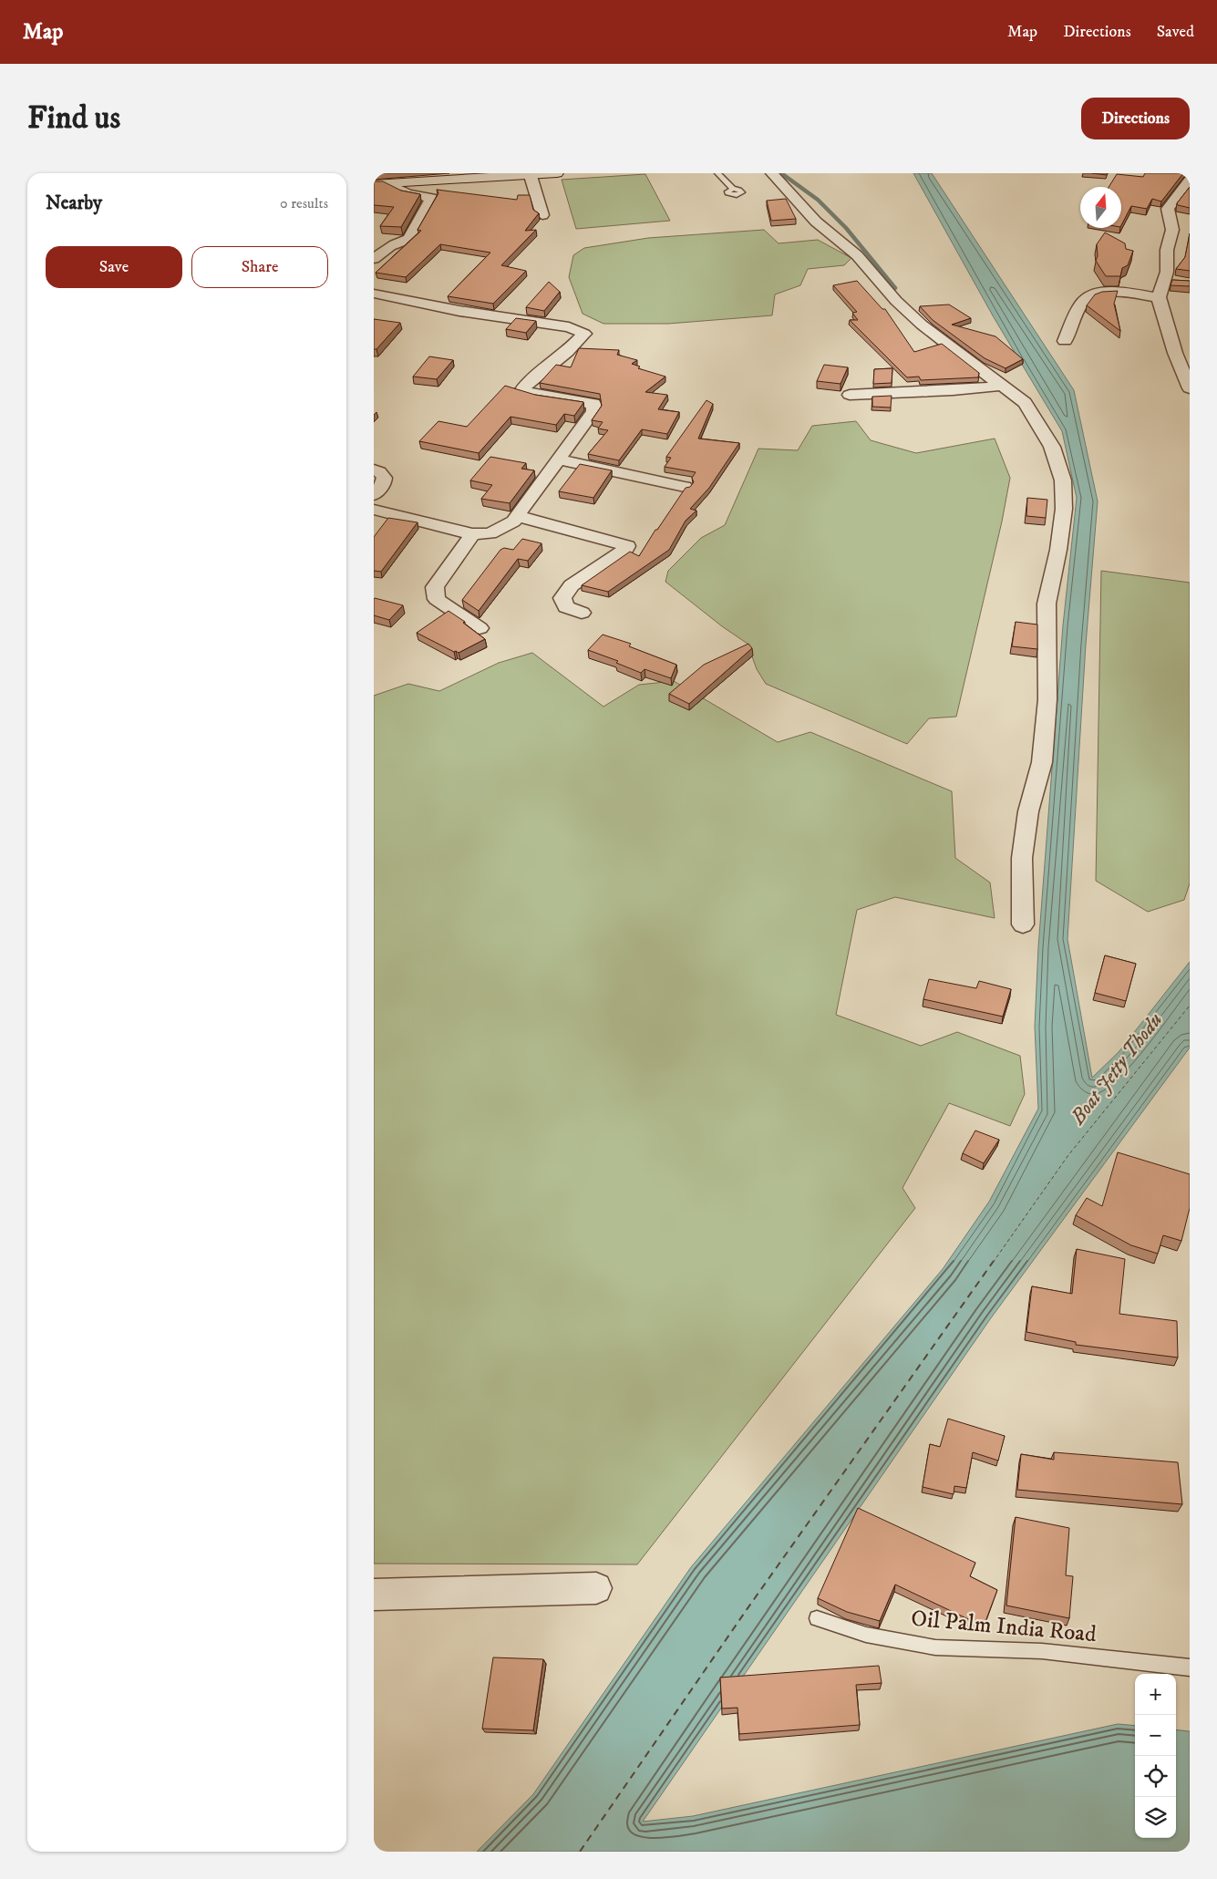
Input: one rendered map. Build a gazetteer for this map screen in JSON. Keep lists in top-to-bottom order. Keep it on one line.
{"streets":{"lane":["Oil Palm India Road"]},"water":["Boat Jetty Thodu"],"north":"top","page":{"header":"Map","nav":["Map","Directions","Saved"],"buttons":["Directions",["Save","Share"]],"title":"Find us","heading":["Nearby","0 results"],"map_buttons":["+","−"]}}
